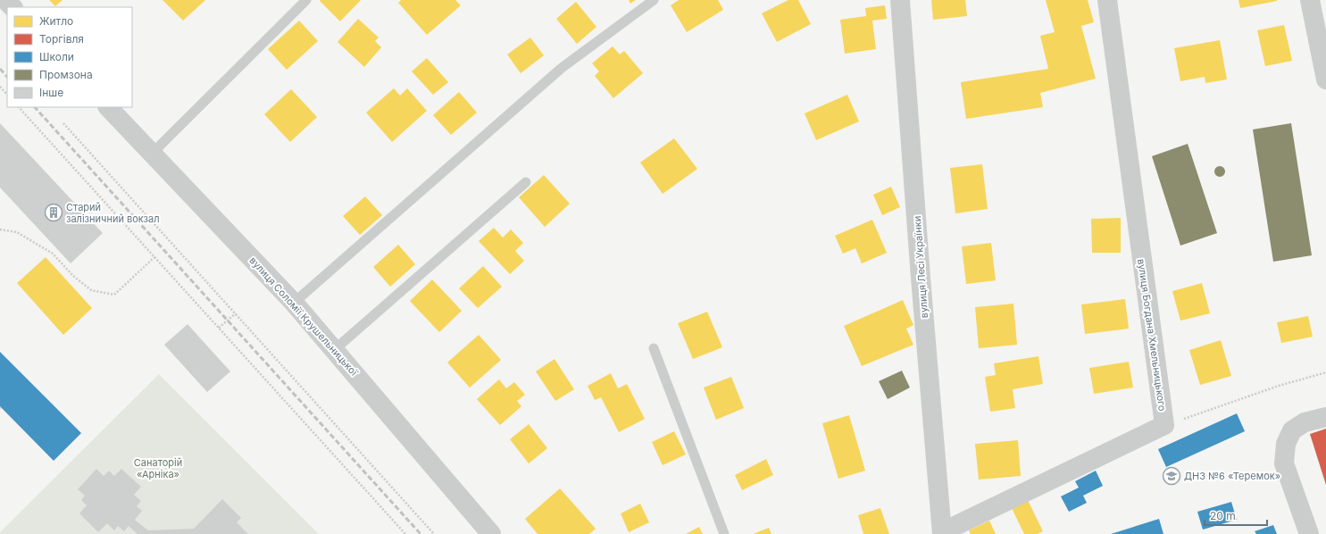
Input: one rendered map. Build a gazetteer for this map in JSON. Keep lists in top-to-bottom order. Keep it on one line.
{"streets":{"street":["вулиця Лесі Українки","вулиця Соломії Крушельницької","вулиця Богдана Хмельницького"]},"crossings":[["вулиця Лесі Українки","вулиця Богдана Хмельницького"]],"parks":["Санаторій «Арніка»"],"places":{"building":["Старий залізничний вокзал"],"school or university":["ДНЗ №6 «Теремок»"]},"legend":["Житло","Торгівля","Школи","Промзона","Інше"],"scale_bar":"20 m"}
